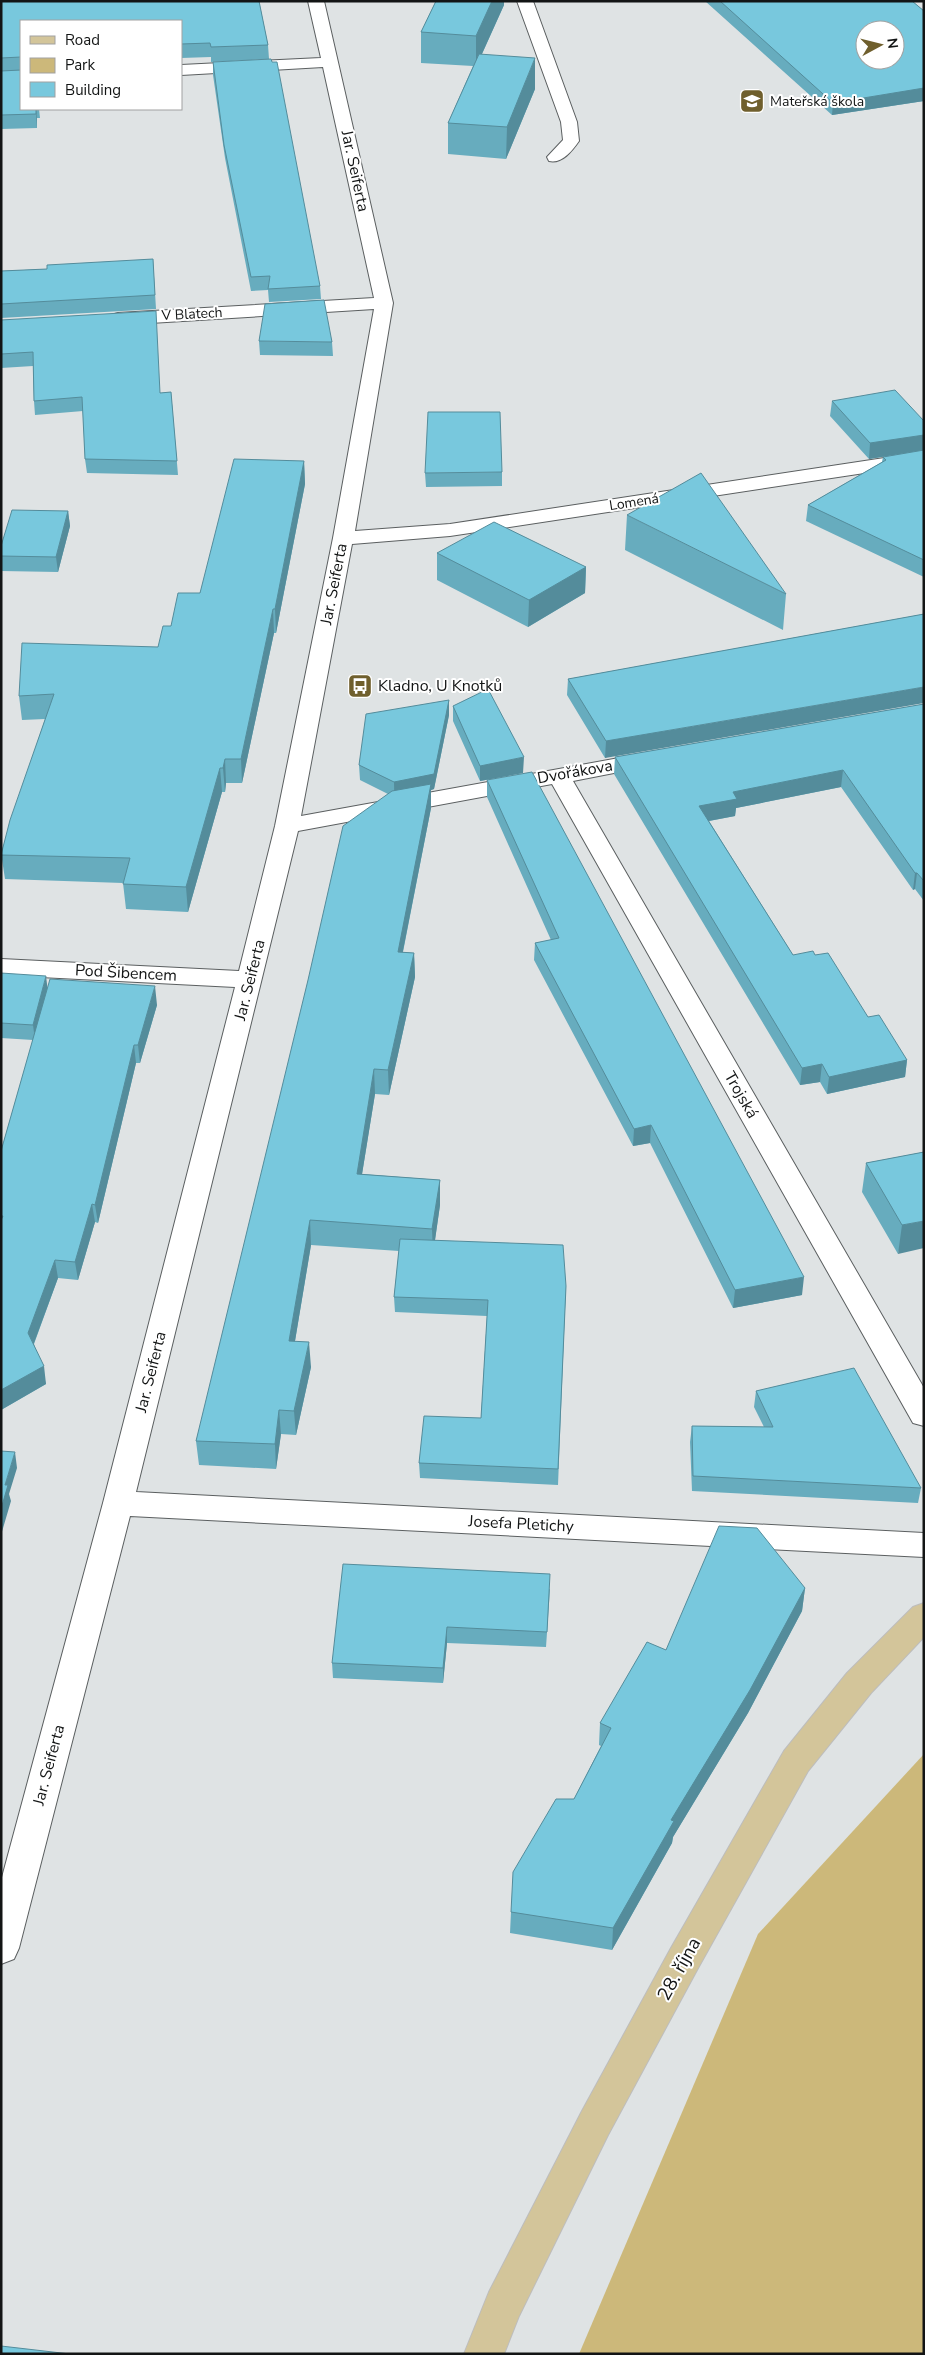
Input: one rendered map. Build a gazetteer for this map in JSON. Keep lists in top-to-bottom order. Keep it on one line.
{"streets":{"main road":["28. října"],"street":["Jar. Seiferta","V Blatech","Lomená","Dvořákova","Pod Šibencem","Trojská","Josefa Pletichy"]},"crossings":[["Jar. Seiferta","V Blatech"],["Jar. Seiferta","Lomená"],["Jar. Seiferta","Dvořákova"],["Jar. Seiferta","Pod Šibencem"],["Jar. Seiferta","Josefa Pletichy"],["Dvořákova","Trojská"]],"places":{"school or university":["Mateřská škola"],"bus stop":["Kladno, U Knotků"]},"legend":["Road","Park","Building"],"north":"right"}
